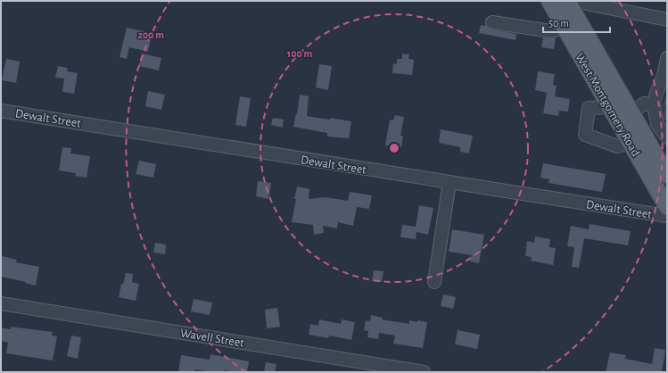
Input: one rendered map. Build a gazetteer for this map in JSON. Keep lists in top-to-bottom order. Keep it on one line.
{"streets":{"main road":["West Montgomery Road"],"street":["Dewalt Street","Wavell Street"]},"scale_bar":"50 m","rings":["200 m","100 m"]}
